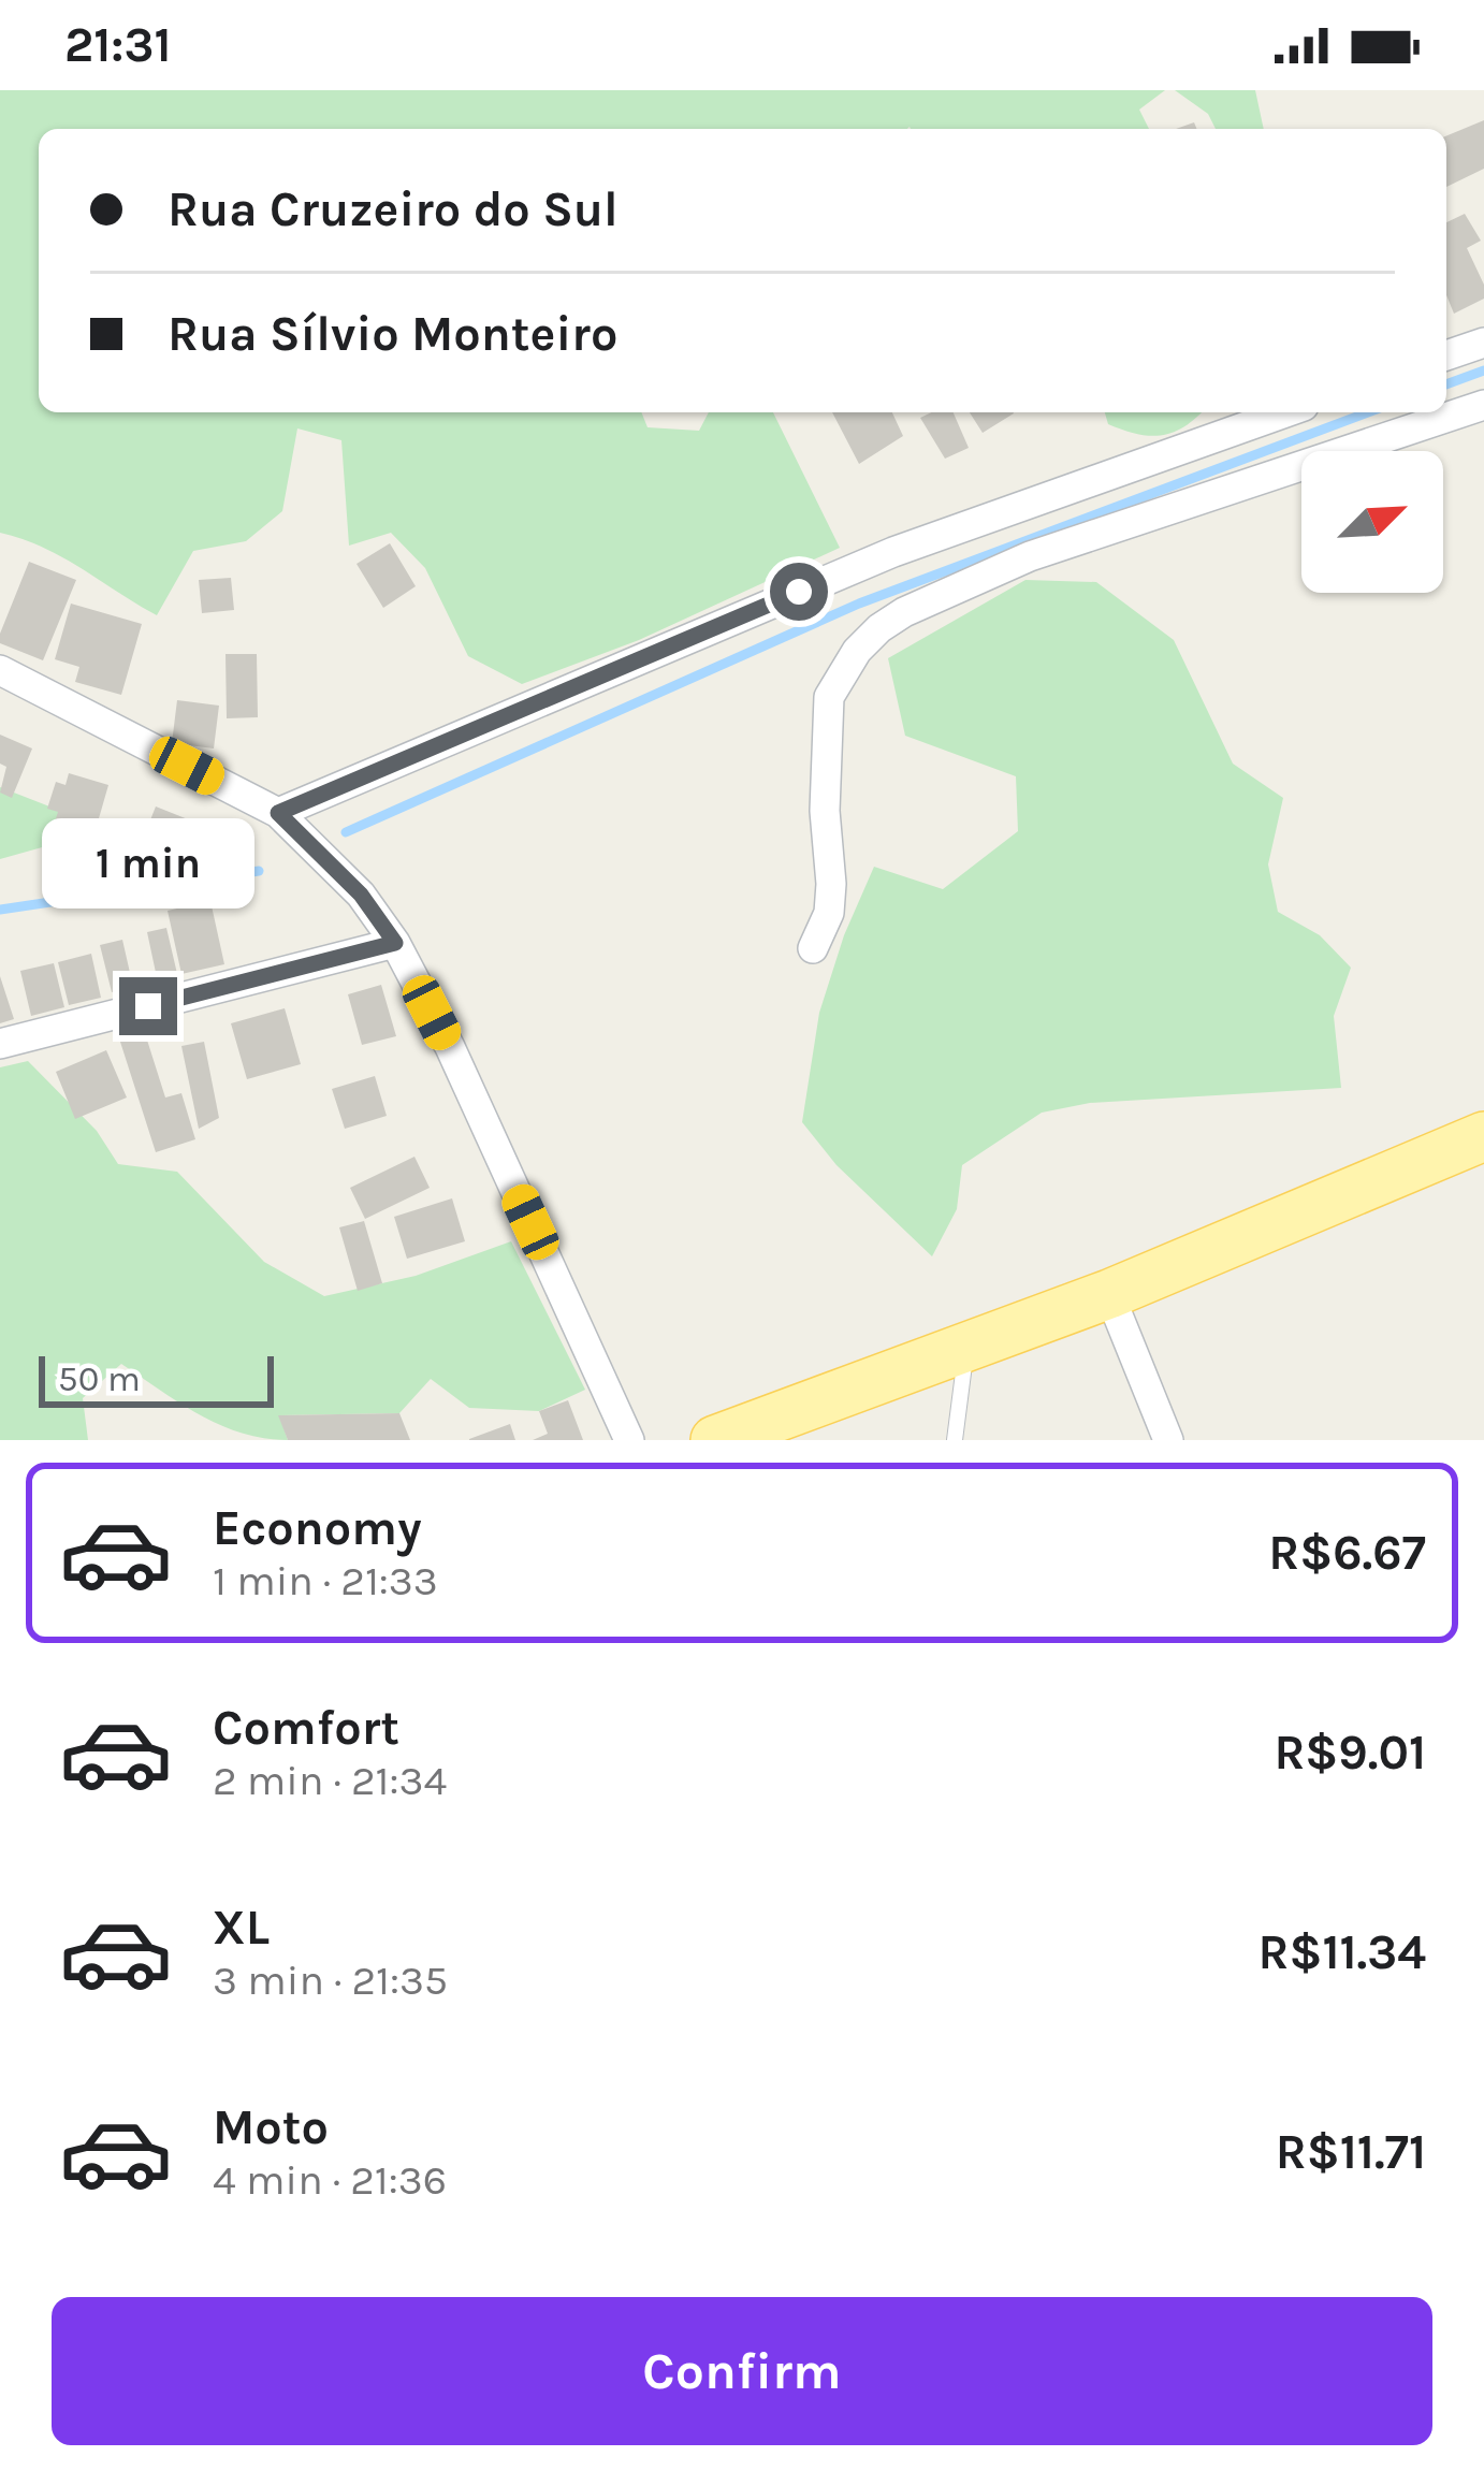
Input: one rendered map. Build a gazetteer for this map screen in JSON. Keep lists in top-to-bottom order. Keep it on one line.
{"scale_bar":"50 m","north":"top right","page":{"status":"21:31","banner":["Rua Cruzeiro do Sul","Rua Sílvio Monteiro"],"bubble":"1 min","scale":"50 m","list":[{"name":"Economy","note":"1 min · 21:33","value":"R$6.67"},{"name":"Comfort","note":"2 min · 21:34","value":"R$9.01"},{"name":"XL","note":"3 min · 21:35","value":"R$11.34"},{"name":"Moto","note":"4 min · 21:36","value":"R$11.71"}],"buttons":"Confirm"}}
